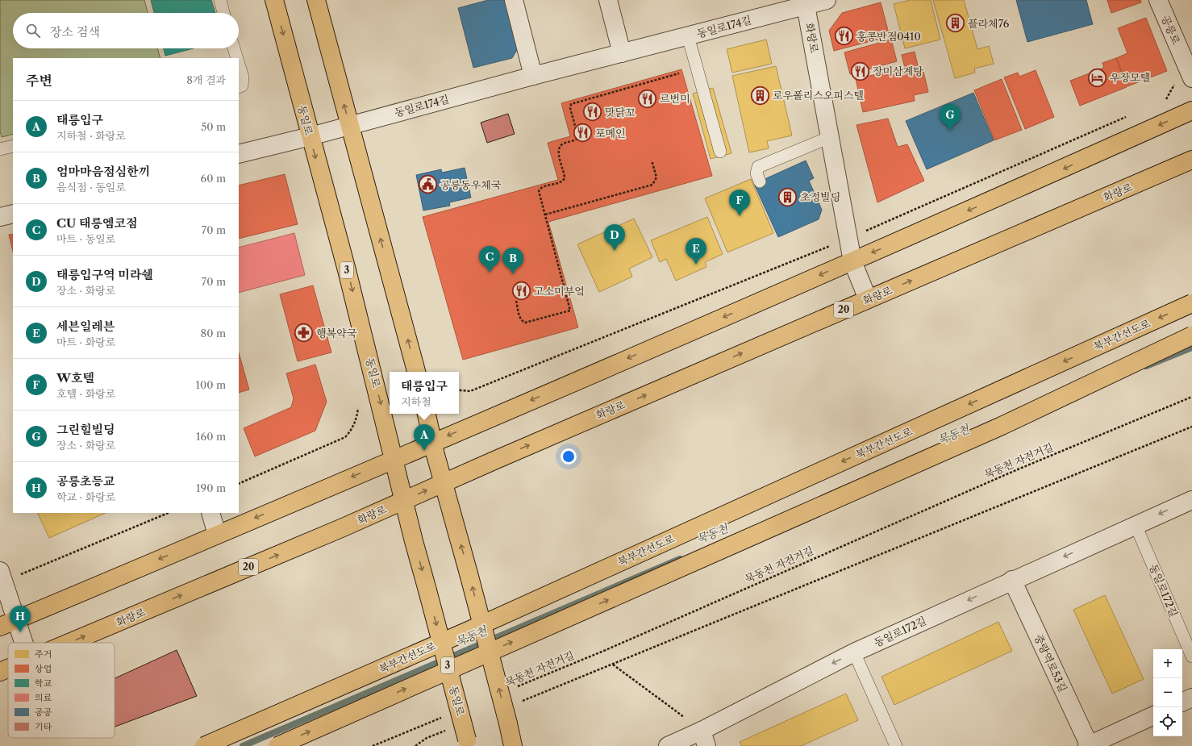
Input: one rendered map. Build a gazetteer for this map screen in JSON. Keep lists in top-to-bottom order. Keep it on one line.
{"streets":{"main road":["화랑로","동일로","3","20","북부간선도로"],"street":["동일로174길","공릉로","동일로172길","중랑역로53길"],"path":["묵동천 자전거길"]},"crossings":[["동일로174길","화랑로"],["동일로174길","동일로"],["화랑로","동일로"],["동일로172길","중랑역로53길"]],"one_way":["화랑로","동일로172길"],"water":["묵동천"],"places":{"building":["플라체76","로우폴리스오피스텔","초정빌딩"],"restaurant":["홍콩반점0410","장미삼계탕","르번미","맛닭꼬","포메인","고소미부엌"],"hotel":["우장모텔"],"public building":["공릉동우체국"],"pharmacy":["행복약국"]},"legend":["주거","상업","학교","의료","공공","기타"],"page":{"search":"장소 검색","heading":["주변","8개 결과"],"list":[{"mark":"A","name":"태릉입구","note":"지하철 · 화랑로","value":"50 m"},{"mark":"B","name":"엄마마음점심한끼","note":"음식점 · 동일로","value":"60 m"},{"mark":"C","name":"CU 태릉엠코점","note":"마트 · 동일로","value":"70 m"},{"mark":"D","name":"태릉입구역 미라쉘","note":"장소 · 화랑로","value":"70 m"},{"mark":"E","name":"세븐일레븐","note":"마트 · 화랑로","value":"80 m"},{"mark":"F","name":"W호텔","note":"호텔 · 화랑로","value":"100 m"},{"mark":"G","name":"그린힐빌딩","note":"장소 · 화랑로","value":"160 m"},{"mark":"H","name":"공릉초등교","note":"학교 · 화랑로","value":"190 m"}],"pins":["G","F","D","E","C","B","A","H"],"popup":["태릉입구","지하철"],"map_buttons":["+","−"]}}
